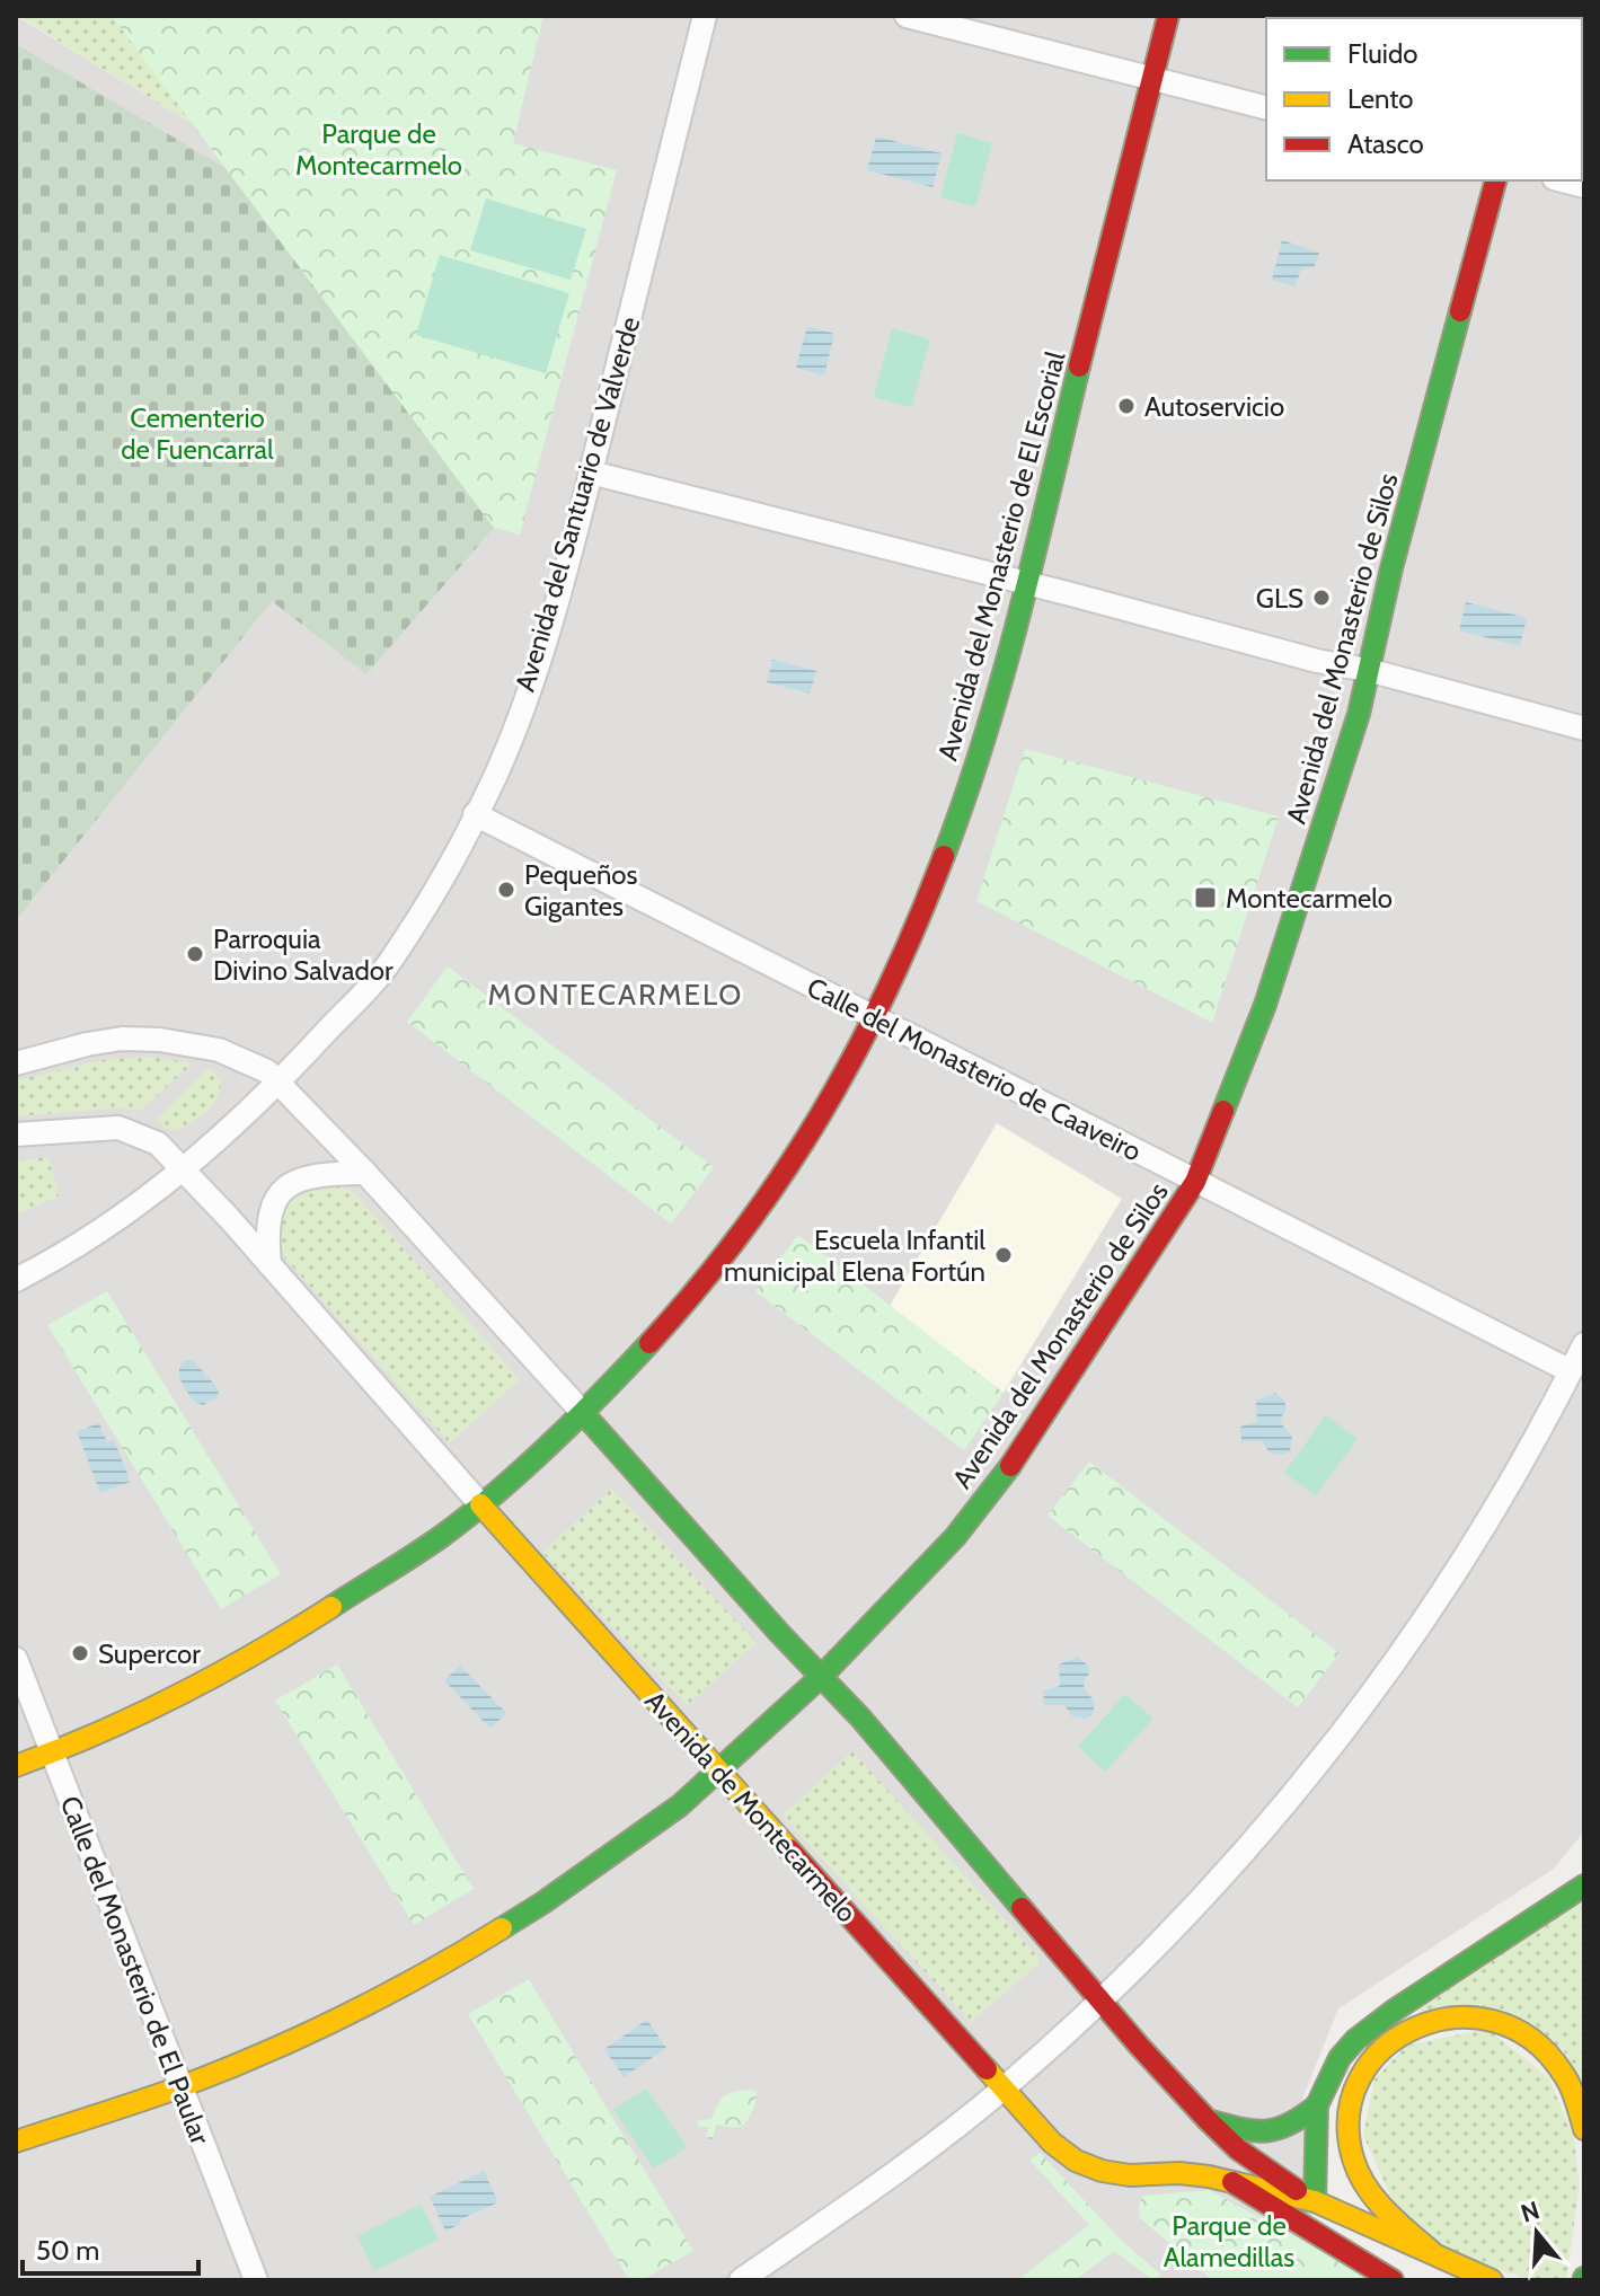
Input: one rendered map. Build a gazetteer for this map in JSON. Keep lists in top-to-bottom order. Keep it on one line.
{"streets":{"main road":["Avenida del Monasterio de El Escorial","Avenida del Monasterio de Silos","Avenida de Montecarmelo"],"street":["Avenida del Santuario de Valverde","Calle del Monasterio de Caaveiro","Calle del Monasterio de El Paular"]},"crossings":[["Avenida del Santuario de Valverde","Calle del Monasterio de Caaveiro"],["Avenida del Santuario de Valverde","Avenida de Montecarmelo"],["Avenida del Monasterio de El Escorial","Calle del Monasterio de Caaveiro"],["Avenida del Monasterio de El Escorial","Avenida de Montecarmelo"],["Avenida del Monasterio de El Escorial","Calle del Monasterio de El Paular"],["Avenida del Monasterio de Silos","Calle del Monasterio de Caaveiro"],["Avenida del Monasterio de Silos","Avenida de Montecarmelo"],["Avenida del Monasterio de Silos","Calle del Monasterio de El Paular"]],"districts":["MONTECARMELO"],"parks":["Parque de Montecarmelo","Cementerio de Fuencarral","Parque de Alamedillas"],"places":{"other":["Autoservicio","GLS","Pequeños Gigantes","Parroquia Divino Salvador","Escuela Infantil municipal Elena Fortún","Supercor"],"transit":["Montecarmelo"]},"legend":["Fluido","Lento","Atasco"],"scale_bar":"50 m","north":"top"}
